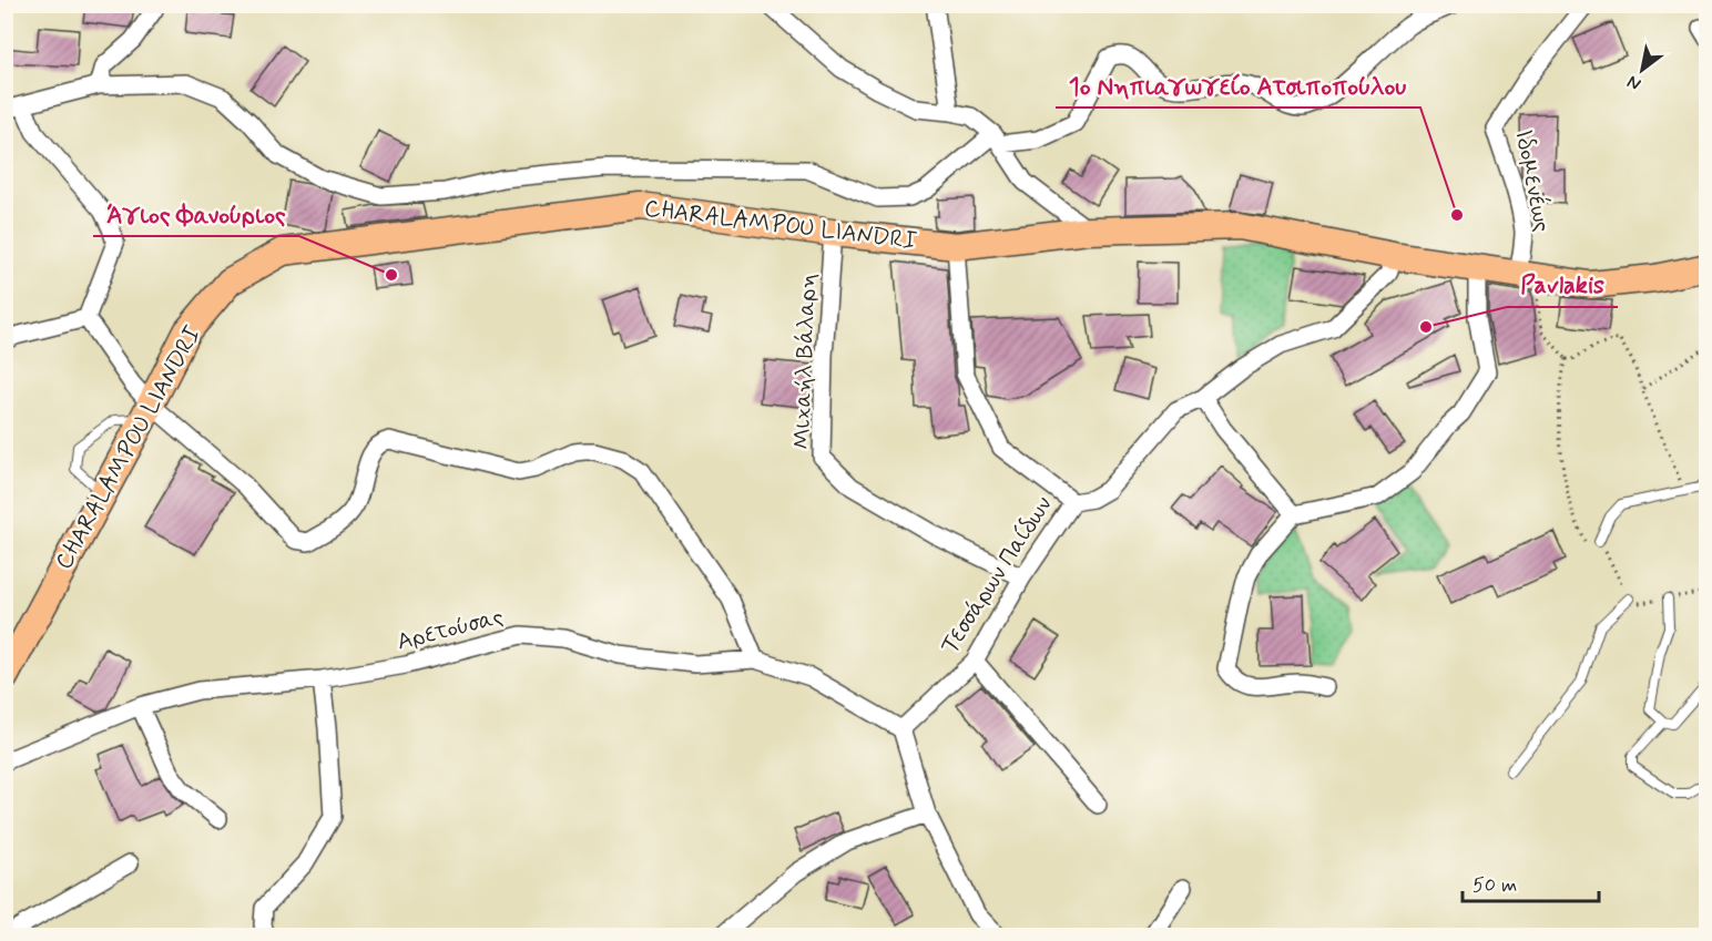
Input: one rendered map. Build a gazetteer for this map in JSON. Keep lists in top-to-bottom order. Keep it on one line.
{"streets":{"main road":["CHARALAMPOU LIANDRI"],"street":["Ιδομενέως","Μιχαήλ Βάλαρη","Τεσσάρων Παίδων","Αρετούσας"]},"crossings":[["Ιδομενέως","CHARALAMPOU LIANDRI"],["CHARALAMPOU LIANDRI","Μιχαήλ Βάλαρη"],["CHARALAMPOU LIANDRI","Τεσσάρων Παίδων"],["Μιχαήλ Βάλαρη","Τεσσάρων Παίδων"],["Τεσσάρων Παίδων","Αρετούσας"]],"places":["1ο Νηπιαγωγείο Ατσιποπούλου","Άγιος Φανούριος","Pavlakis"],"scale_bar":"50 m","north":"bottom left"}
